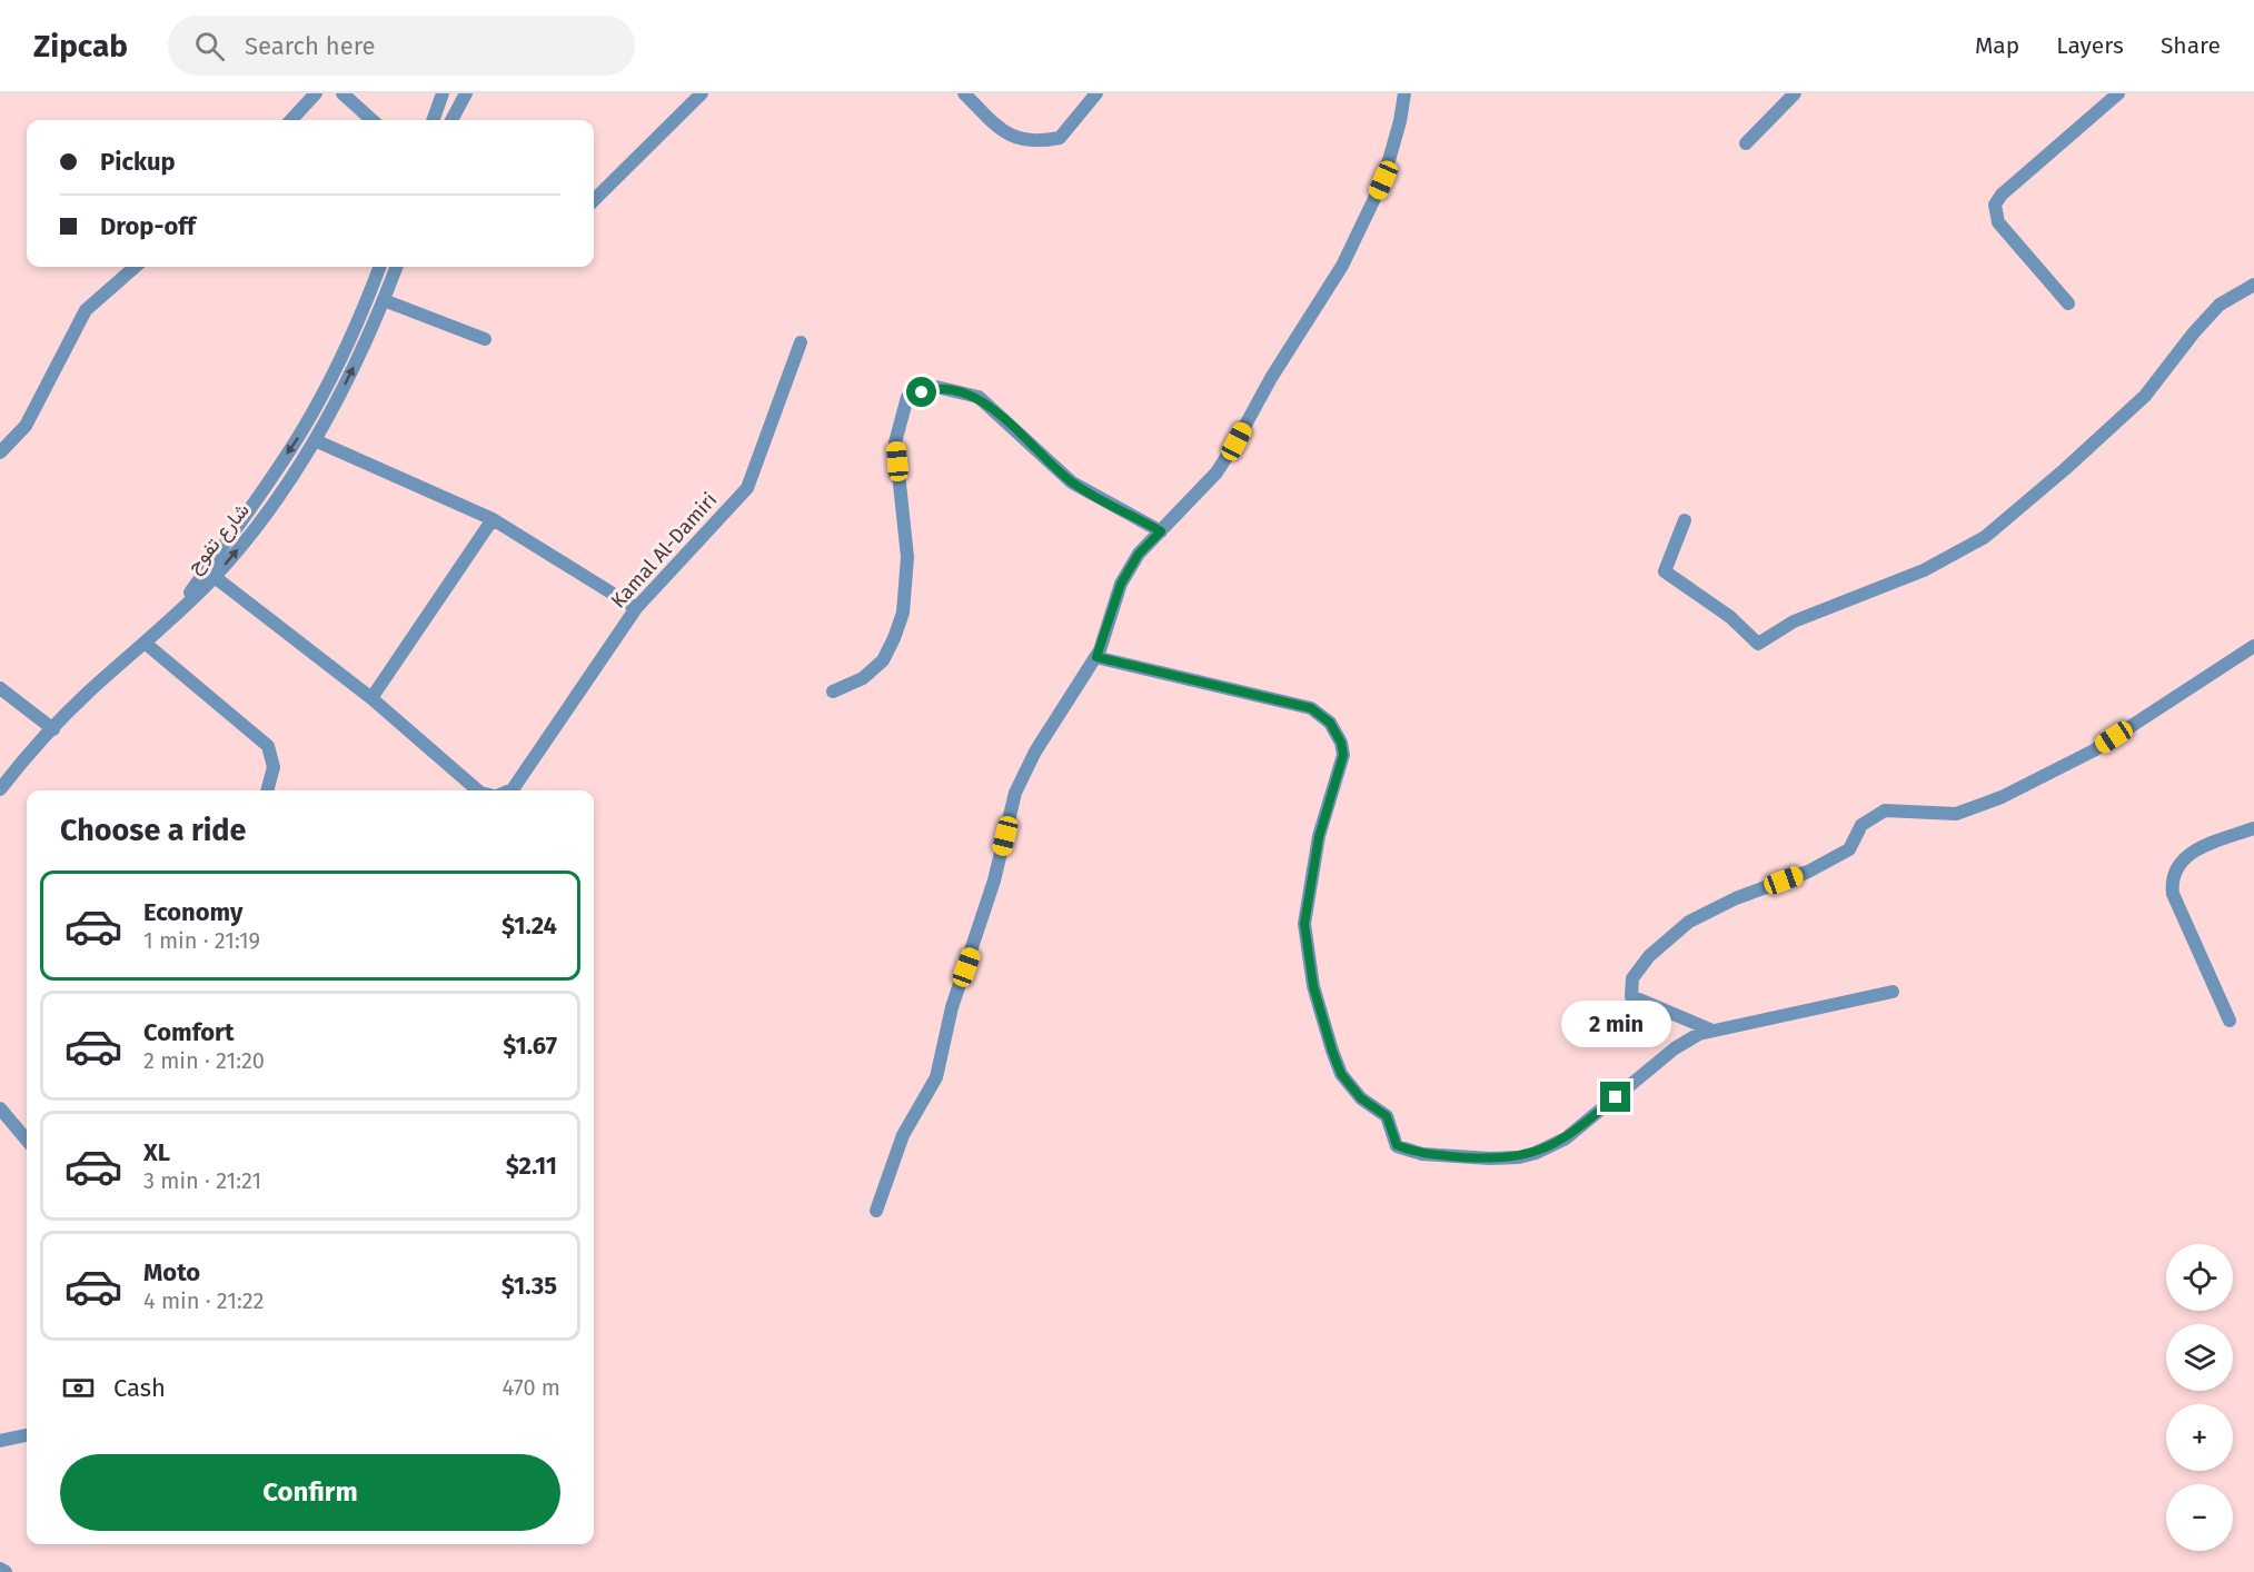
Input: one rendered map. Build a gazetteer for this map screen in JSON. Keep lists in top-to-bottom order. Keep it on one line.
{"streets":{"street":["شارع تفوح","Kamal Al-Damiri"]},"crossings":[["شارع تفوح","Kamal Al-Damiri"]],"page":{"header":"Zipcab","search":"Search here","nav":["Map","Layers","Share"],"banner":["Pickup","Drop-off"],"heading":"Choose a ride","list":[{"name":"Economy","note":"1 min · 21:19","value":"$1.24"},{"name":"Comfort","note":"2 min · 21:20","value":"$1.67"},{"name":"XL","note":"3 min · 21:21","value":"$2.11"},{"name":"Moto","note":"4 min · 21:22","value":"$1.35"}],"bubble":"2 min","map_buttons":["+","−"],"pay":["Cash","470 m"],"buttons":"Confirm"}}
